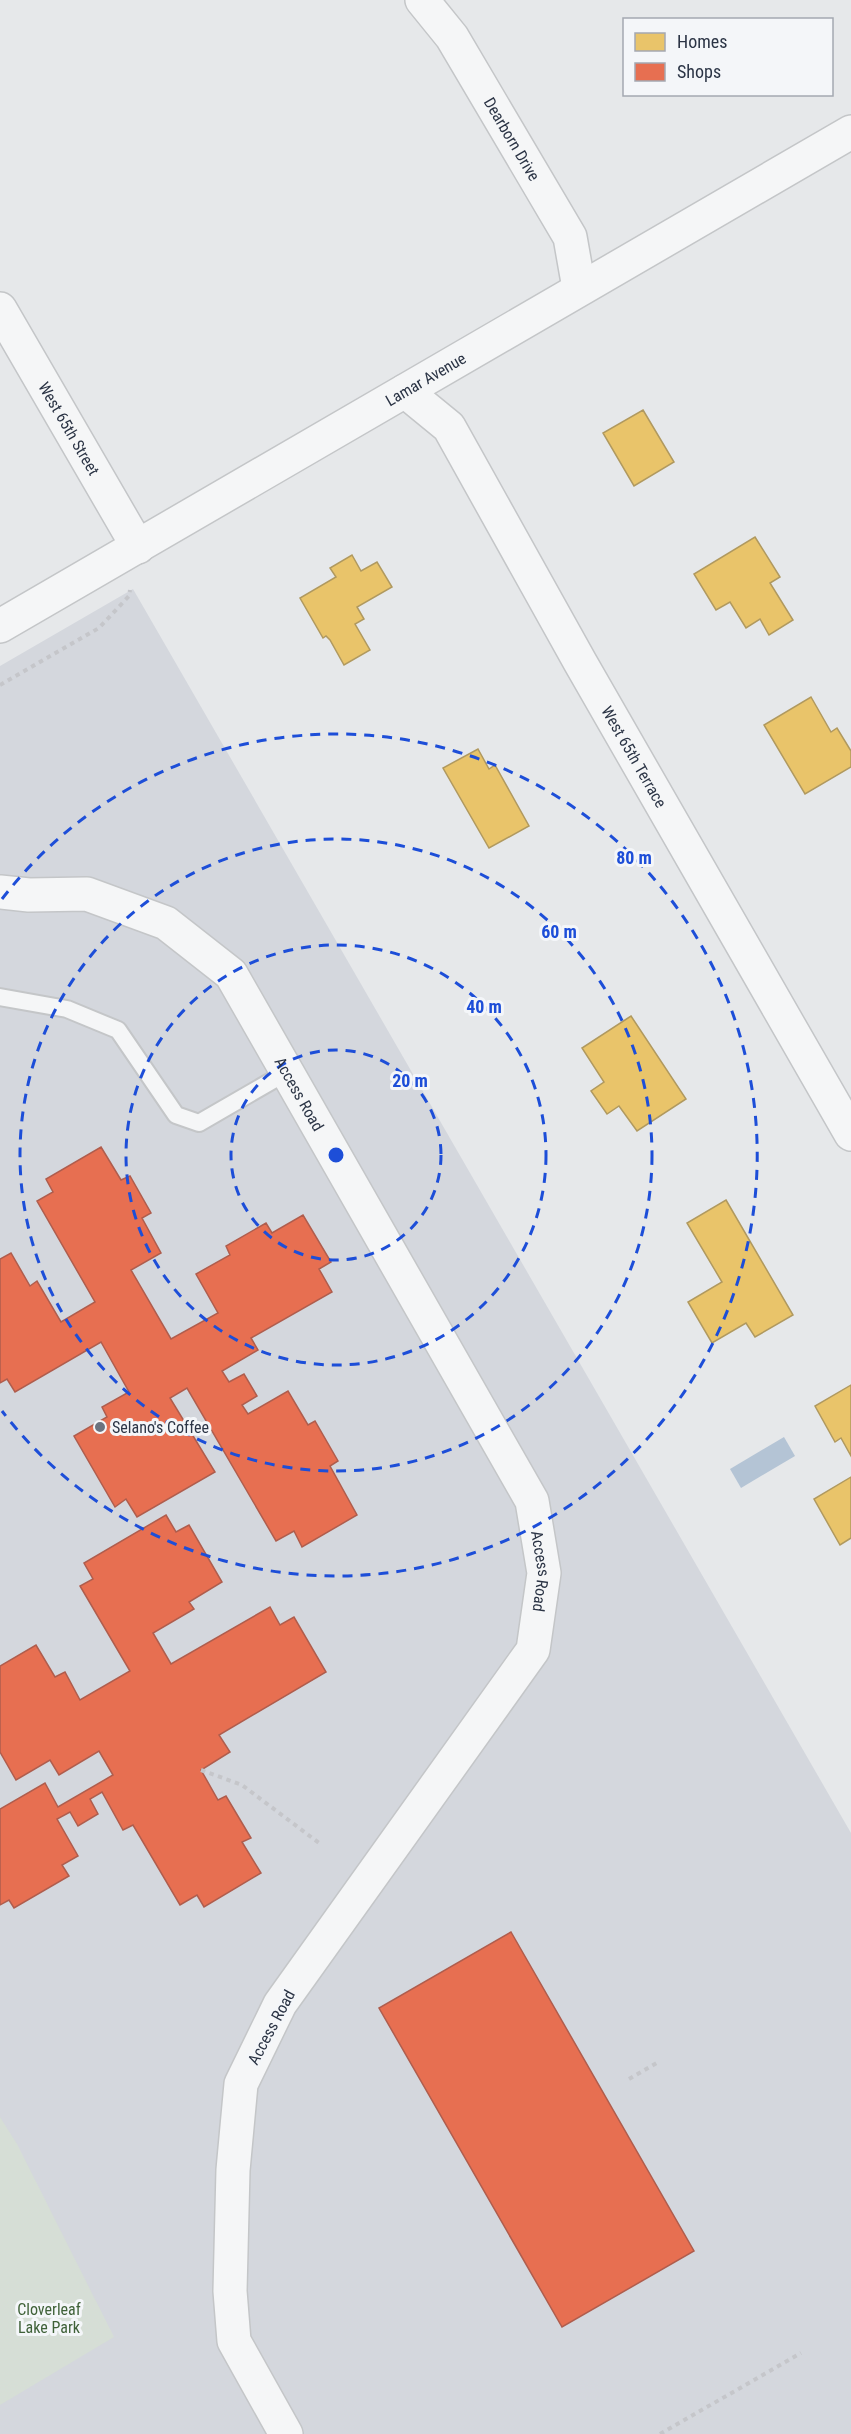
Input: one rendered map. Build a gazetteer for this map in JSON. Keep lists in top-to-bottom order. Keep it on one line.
{"streets":{"street":["Dearborn Drive","Lamar Avenue","West 65th Street","West 65th Terrace","Access Road"]},"crossings":[["Dearborn Drive","Lamar Avenue"],["Lamar Avenue","West 65th Street"],["Lamar Avenue","West 65th Terrace"]],"parks":["Cloverleaf Lake Park"],"places":["Selano's Coffee"],"legend":["Homes","Shops"],"rings":["80 m","60 m","40 m","20 m"]}
